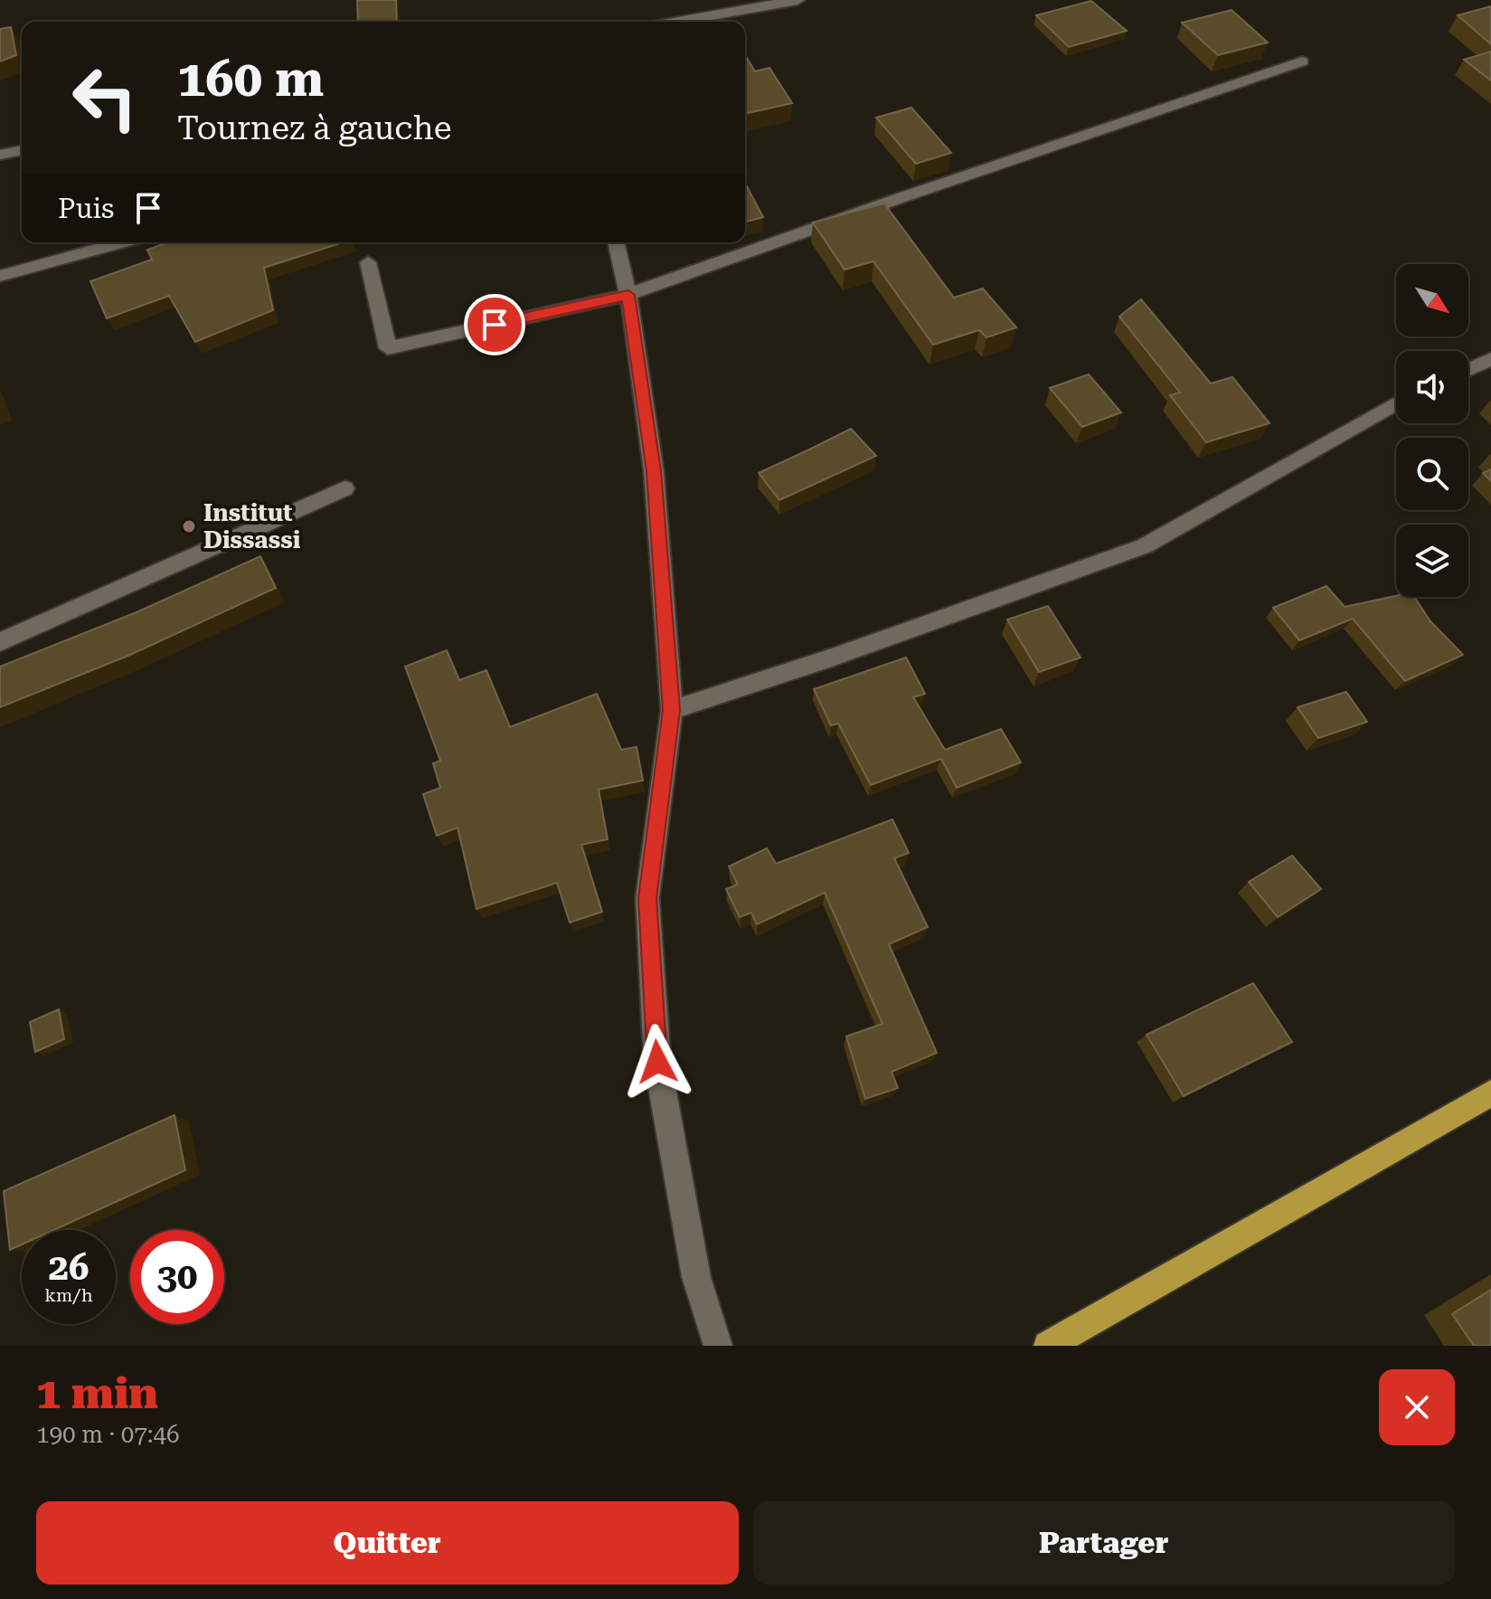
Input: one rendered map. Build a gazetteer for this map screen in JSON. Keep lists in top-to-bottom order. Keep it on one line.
{"places":["Institut Dissassi"],"north":"bottom right","page":{"turn":["160 m","Tournez à gauche"],"then":"Puis","speed":"26 km/h","limit":"30","heading":["1 min","190 m · 07:46"],"buttons":["Quitter","Partager"]}}
